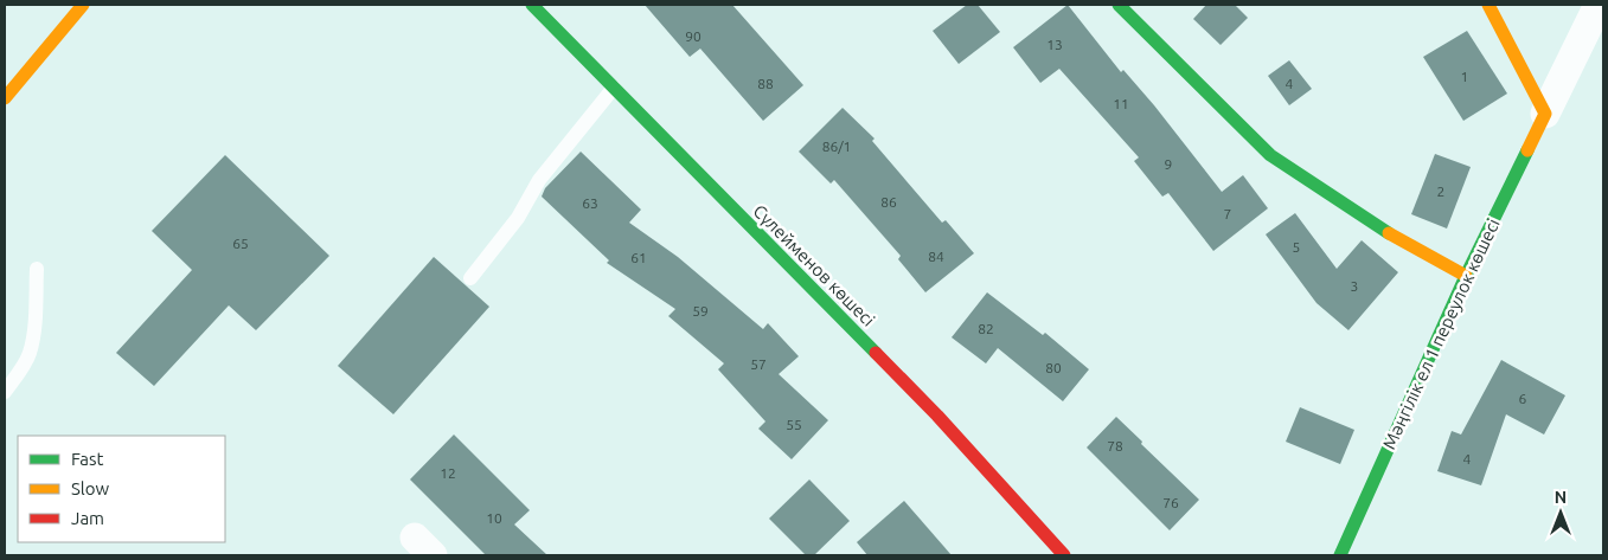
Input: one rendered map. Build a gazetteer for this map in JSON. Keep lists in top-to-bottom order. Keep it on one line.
{"streets":{"street":["Сүлейменов көшесі","Мәңгілік ел 1 переулок көшесі"]},"house_numbers":["90","13","1","88","4","11","86/1","9","2","86","63","7","65","5","84","61","3","59","82","57","80","6","55","78","4","12","76","10"],"legend":["Fast","Slow","Jam"],"north":"top"}
